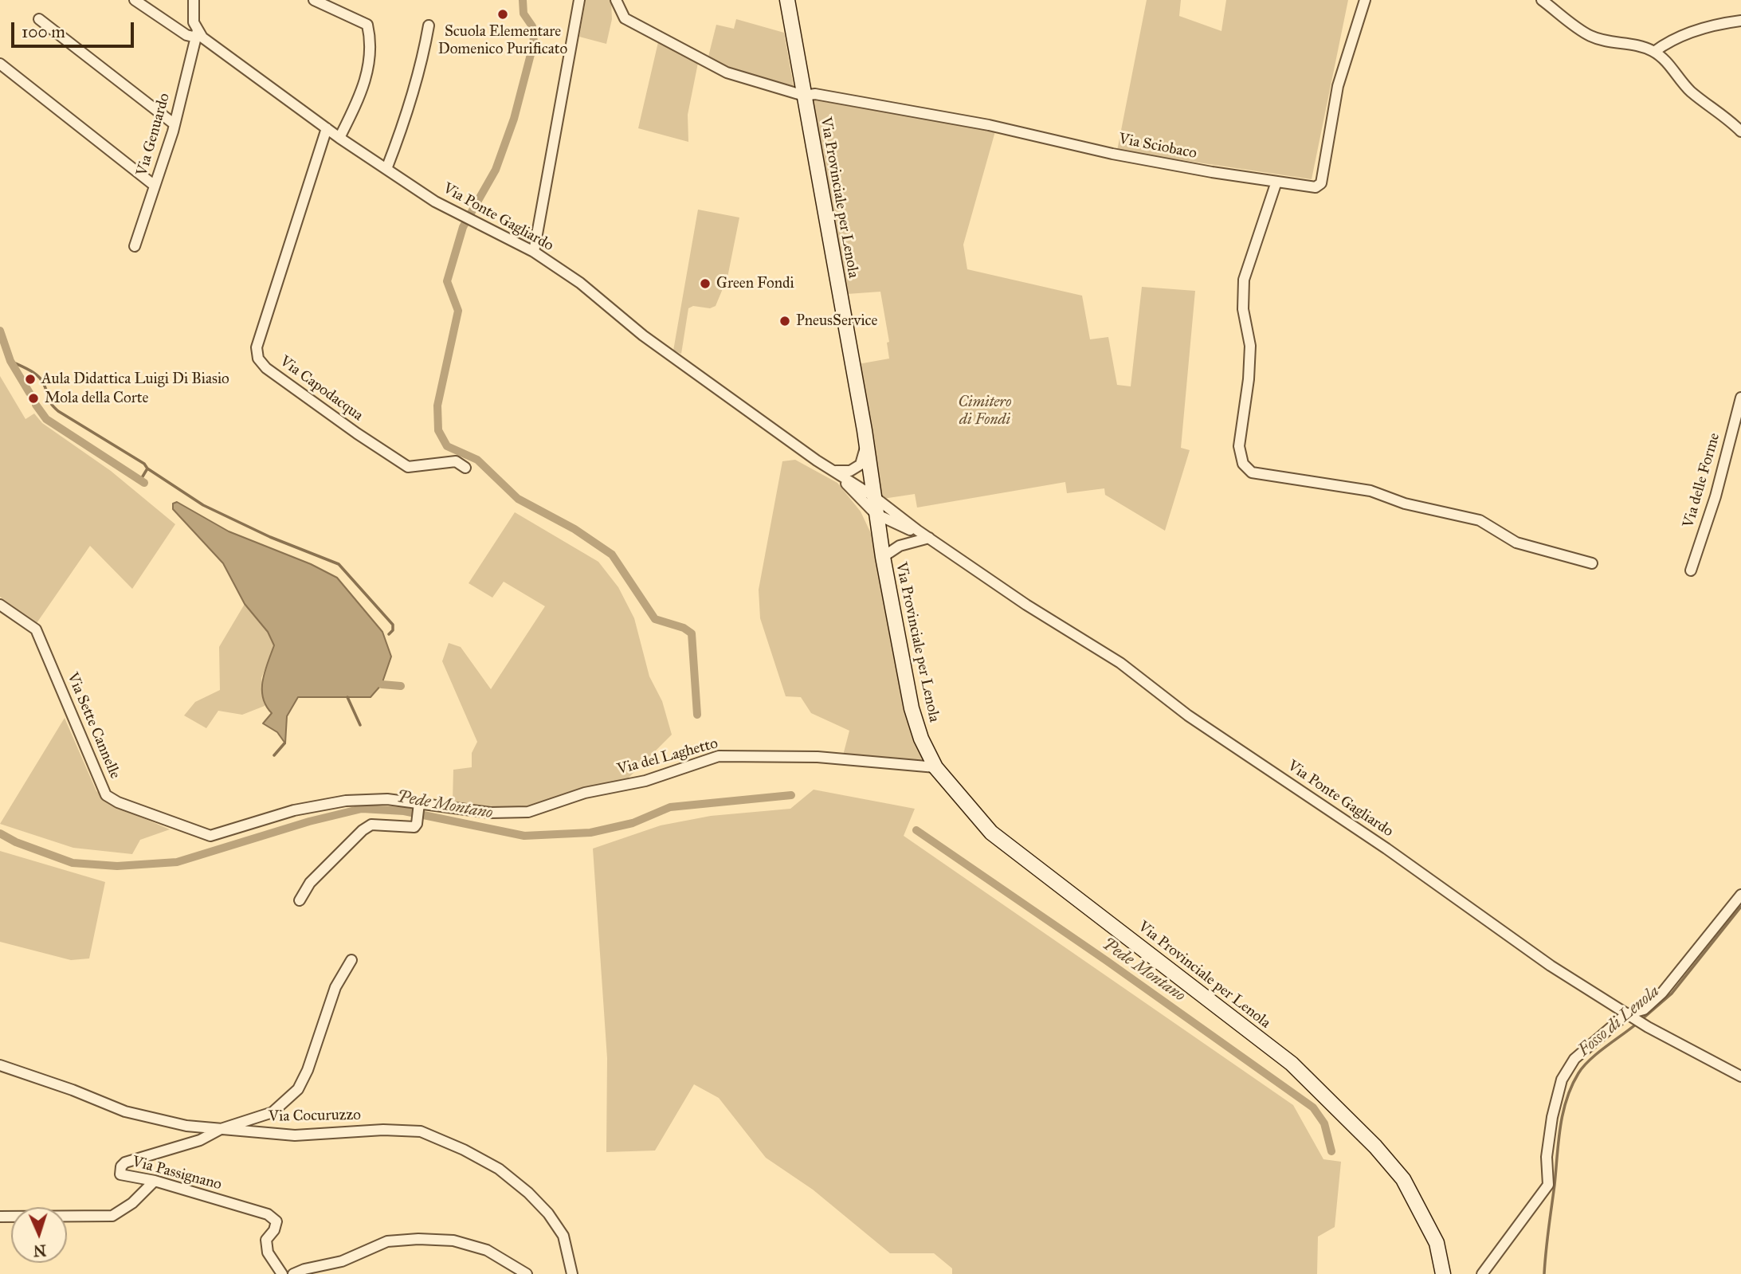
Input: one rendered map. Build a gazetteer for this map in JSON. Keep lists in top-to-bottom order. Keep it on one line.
{"streets":{"main road":["Via Provinciale per Lenola"],"street":["Via Genuardo","Via Sciobaco","Via Ponte Gagliardo","Via Capodacqua","Via delle Forme","Via Sette Cannelle","Via del Laghetto","Via Cocuruzzo","Via Passignano"]},"crossings":[["Via Genuardo","Via Ponte Gagliardo"],["Via Sciobaco","Via Provinciale per Lenola"],["Via Provinciale per Lenola","Via Ponte Gagliardo"],["Via Provinciale per Lenola","Via del Laghetto"],["Via Ponte Gagliardo","Via Capodacqua"],["Via Sette Cannelle","Via del Laghetto"],["Via Cocuruzzo","Via Passignano"]],"water":["Pede Montano","Fosso di Lenola"],"parks":["Cimitero di Fondi"],"places":["Scuola Elementare Domenico Purificato","Green Fondi","PneusService","Aula Didattica Luigi Di Biasio","Mola della Corte"],"scale_bar":"100 m","north":"bottom"}
